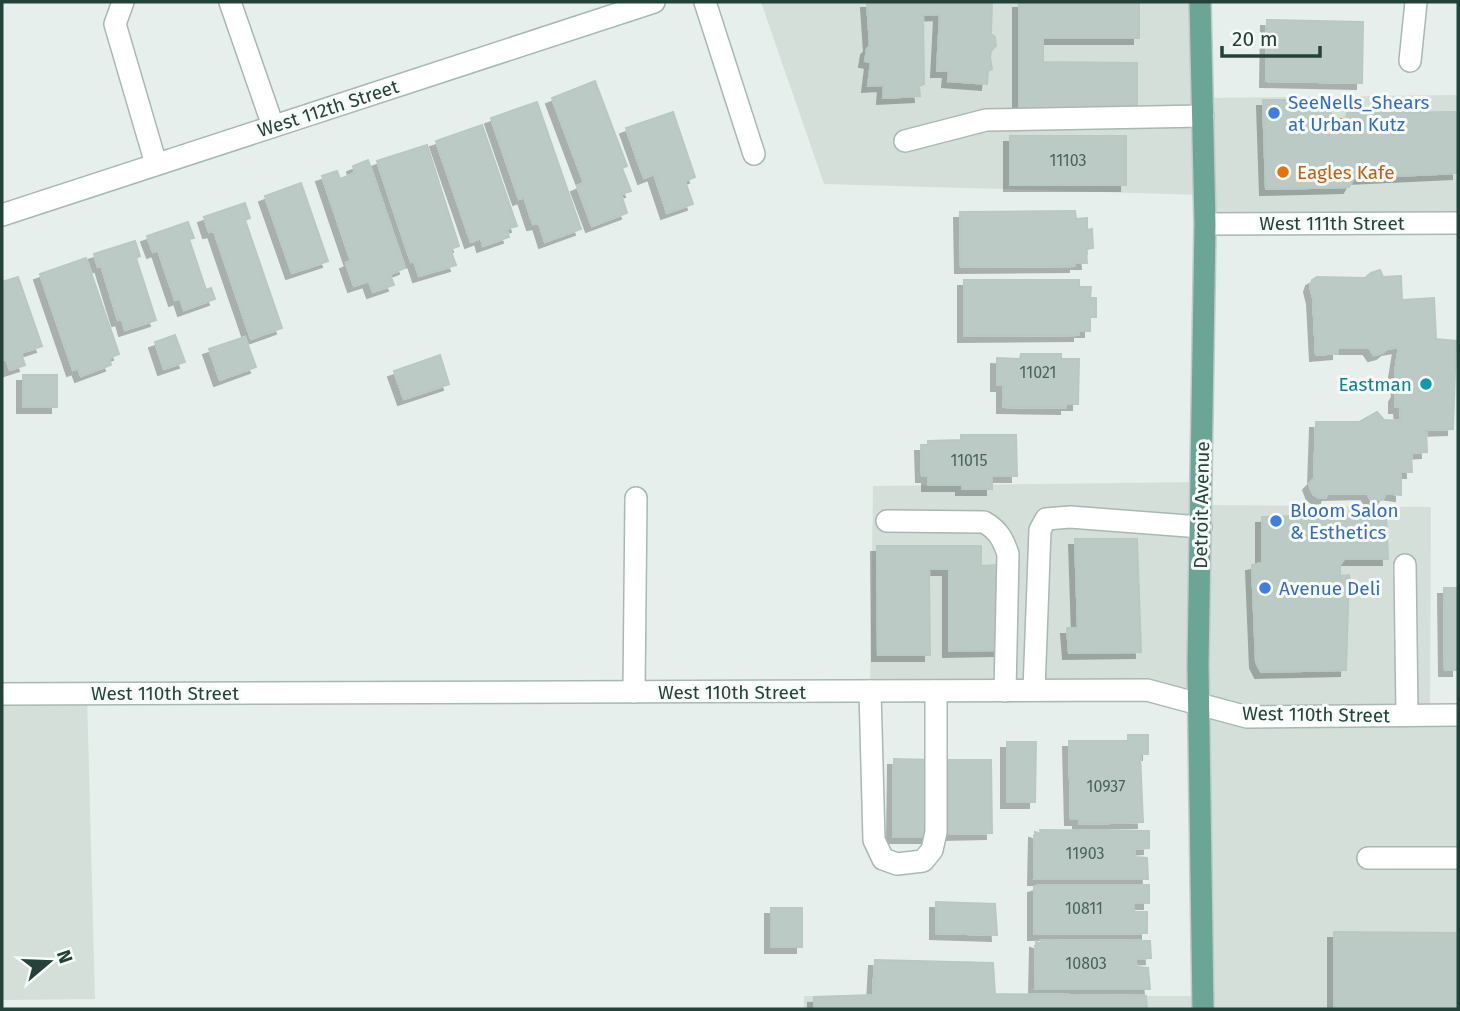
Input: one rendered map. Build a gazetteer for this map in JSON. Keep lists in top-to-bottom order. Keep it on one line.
{"streets":{"main road":["Detroit Avenue"],"street":["West 112th Street","West 111th Street","West 110th Street"]},"crossings":[["West 111th Street","Detroit Avenue"],["Detroit Avenue","West 110th Street"]],"places":["SeeNells_Shears at Urban Kutz","Eagles Kafe","Eastman","Bloom Salon & Esthetics","Avenue Deli"],"house_numbers":["11103","11021","11015","10937","11903","10811","10803"],"scale_bar":"20 m","north":"right"}
